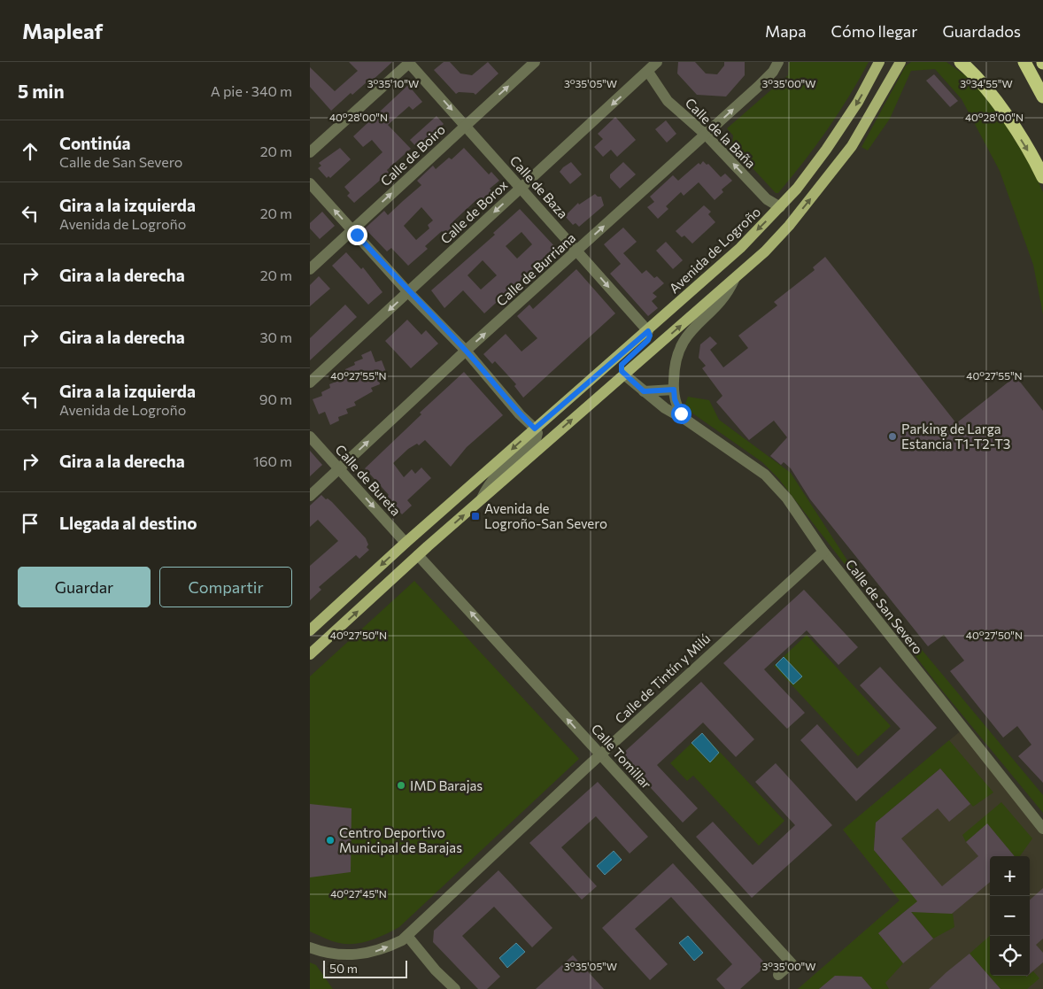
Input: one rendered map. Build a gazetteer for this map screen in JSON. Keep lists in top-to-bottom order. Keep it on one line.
{"streets":{"main road":["Avenida de Logroño"],"street":["Calle de la Baña","Calle de Boiro","Calle de Baza","Calle de Borox","Calle de Burriana","Calle de Bureta","Calle de San Severo","Calle de Tintín y Milú","Calle Tomillar"]},"crossings":[["Calle de la Baña","Calle de Borox"],["Calle de la Baña","Avenida de Logroño"],["Calle de la Baña","Calle de Burriana"],["Calle de Boiro","Calle de Baza"],["Calle de Baza","Calle de Borox"],["Calle de Baza","Avenida de Logroño"],["Calle de Baza","Calle de Burriana"],["Avenida de Logroño","Calle de Bureta"],["Calle de Burriana","Calle de Bureta"],["Calle de San Severo","Calle de Tintín y Milú"],["Calle de Tintín y Milú","Calle Tomillar"]],"one_way":["Calle de la Baña","Calle de Baza","Calle de Borox","Calle de Burriana","Calle de Bureta","Calle Tomillar"],"places":{"other":["Parking de Larga Estancia T1-T2-T3","IMD Barajas","Centro Deportivo Municipal de Barajas"],"transit":["Avenida de Logroño-San Severo"]},"scale_bar":"50 m","page":{"header":"Mapleaf","nav":["Mapa","Cómo llegar","Guardados"],"heading":["5 min","A pie · 340 m"],"list":[["Continúa","Calle de San Severo","20 m"],["Gira a la izquierda","Avenida de Logroño","20 m"],["Gira a la derecha","20 m"],["Gira a la derecha","30 m"],["Gira a la izquierda","Avenida de Logroño","90 m"],["Gira a la derecha","160 m"],"Llegada al destino"],"buttons":["Guardar","Compartir"],"map_buttons":["+","−"],"scale":"50 m"},"coordinates":["3°35'10\"W","3°35'05\"W","3°35'00\"W","3°34'55\"W","40°28'00\"N","40°27'55\"N","40°27'50\"N","40°27'45\"N"]}
